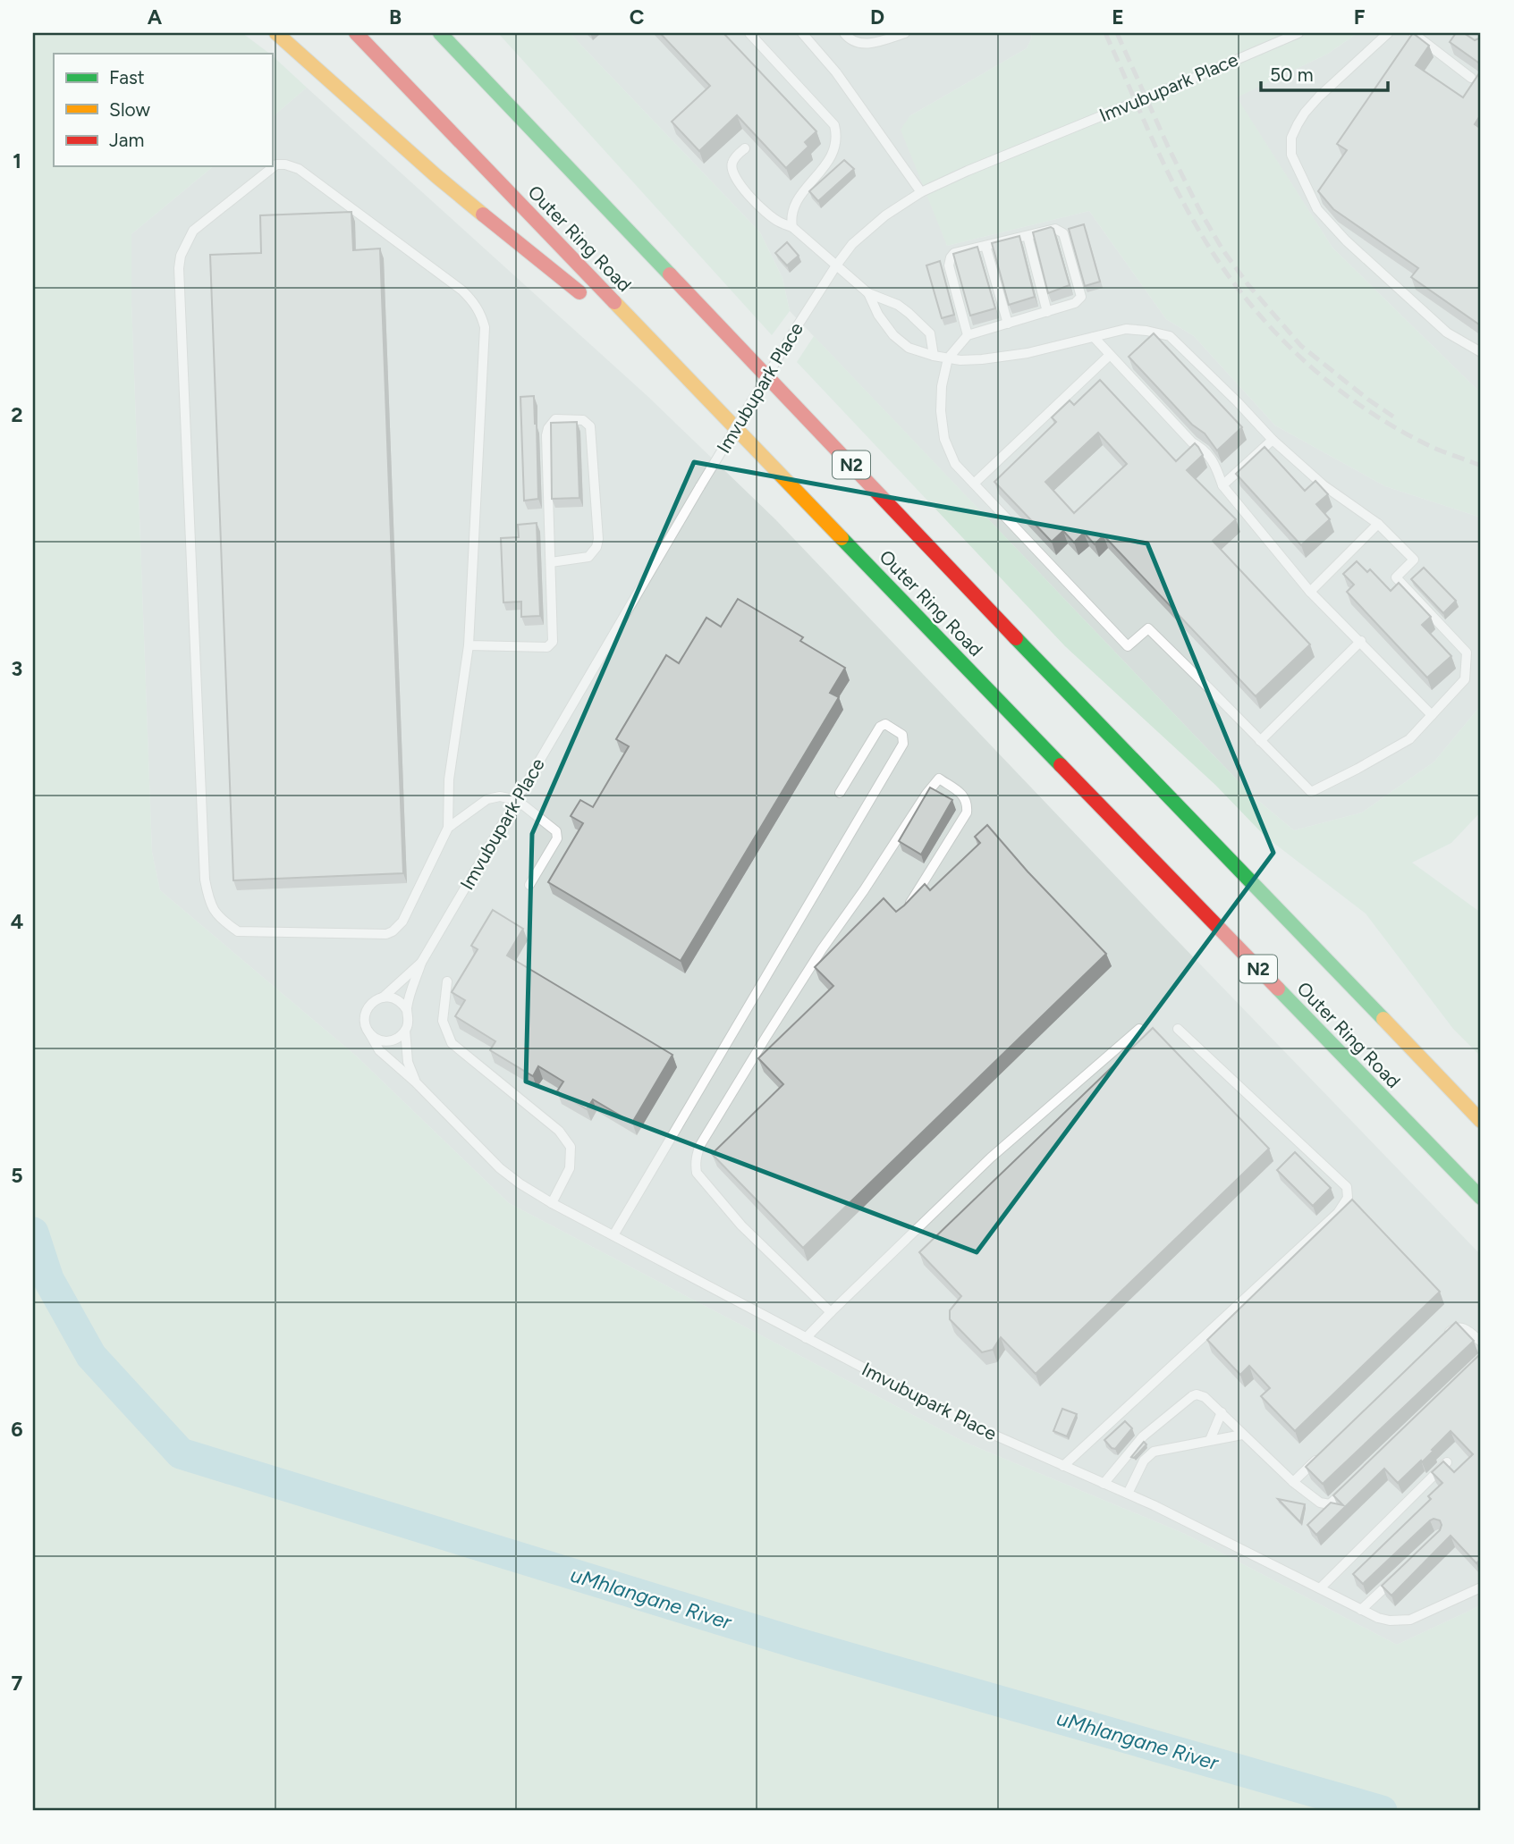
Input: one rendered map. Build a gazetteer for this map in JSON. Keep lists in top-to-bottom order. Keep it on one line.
{"streets":{"highway":["Outer Ring Road","N2"],"lane":["Imvubupark Place"]},"water":["uMhlangane River"],"legend":["Fast","Slow","Jam"],"scale_bar":"50 m","grid":{"columns":["A","B","C","D","E","F"],"rows":["1","2","3","4","5","6","7"]}}
